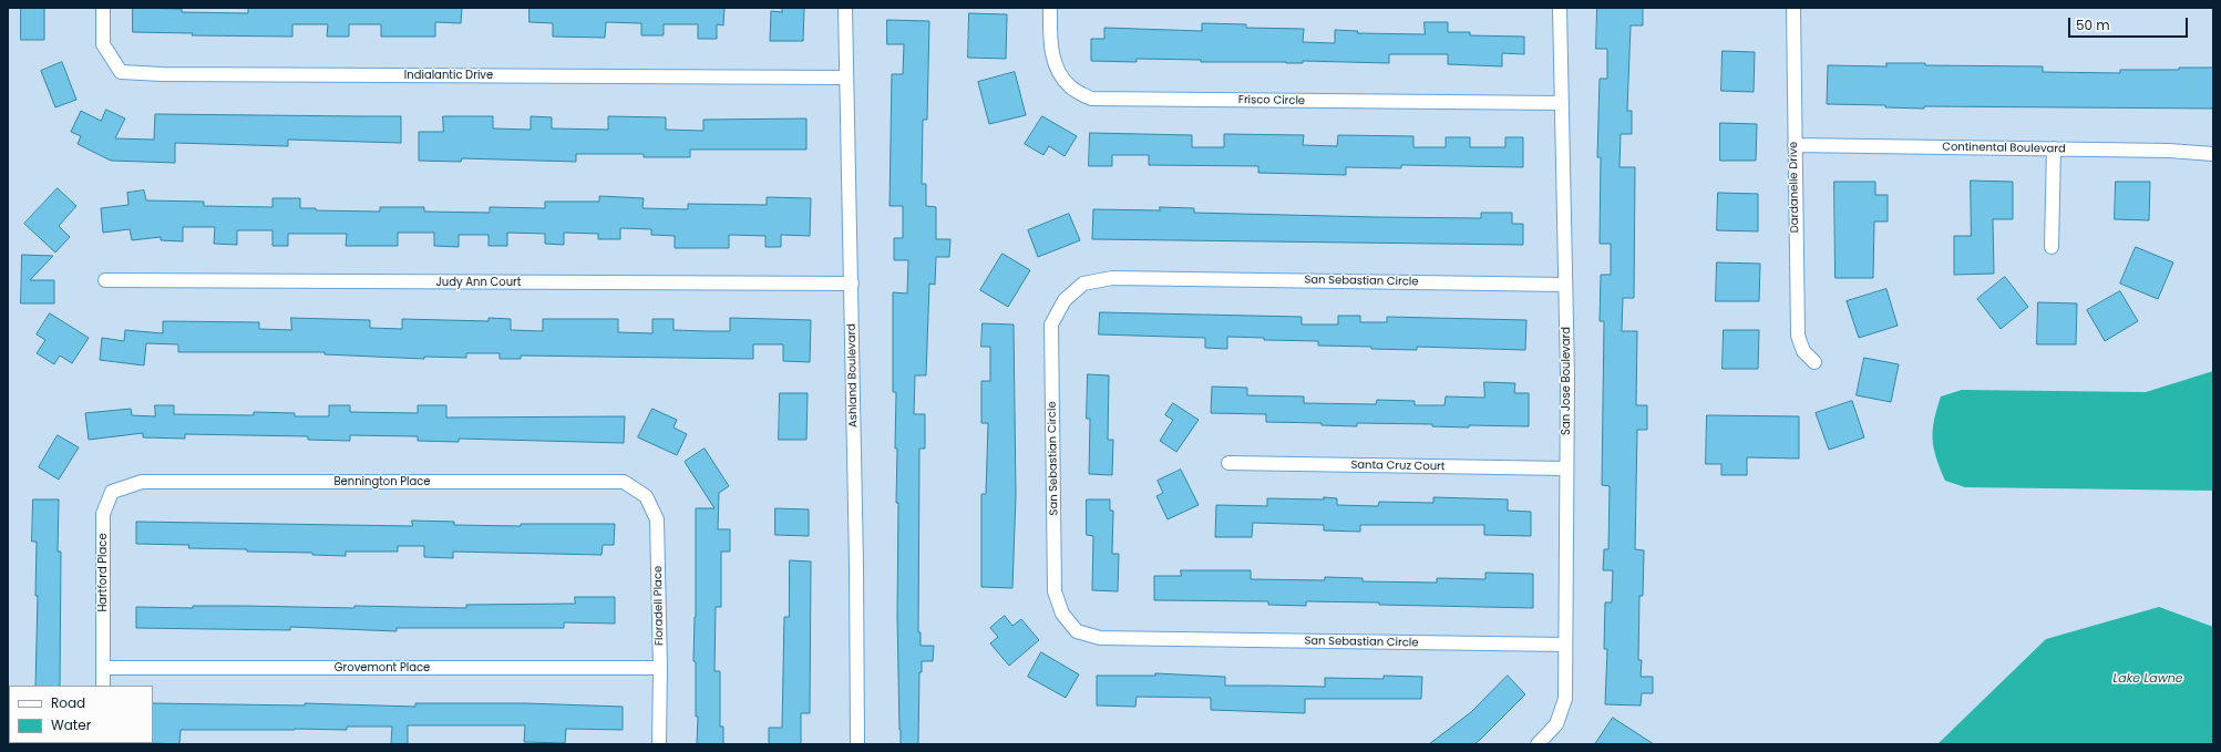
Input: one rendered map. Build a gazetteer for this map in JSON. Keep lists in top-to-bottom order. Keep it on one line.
{"streets":{"street":["Indialantic Drive","Frisco Circle","Continental Boulevard","Dardanelle Drive","San Sebastian Circle","Judy Ann Court","Ashland Boulevard","San Jose Boulevard","Santa Cruz Court","Bennington Place","Hartford Place","Floradell Place","Grovemont Place"]},"crossings":[["Indialantic Drive","Ashland Boulevard"],["Frisco Circle","San Jose Boulevard"],["Continental Boulevard","Dardanelle Drive"],["San Sebastian Circle","San Jose Boulevard"],["Judy Ann Court","Ashland Boulevard"],["San Jose Boulevard","Santa Cruz Court"],["Bennington Place","Hartford Place"],["Bennington Place","Floradell Place"],["Hartford Place","Grovemont Place"],["Floradell Place","Grovemont Place"]],"water":["Lake Lawne"],"legend":["Road","Water"],"scale_bar":"50 m"}
